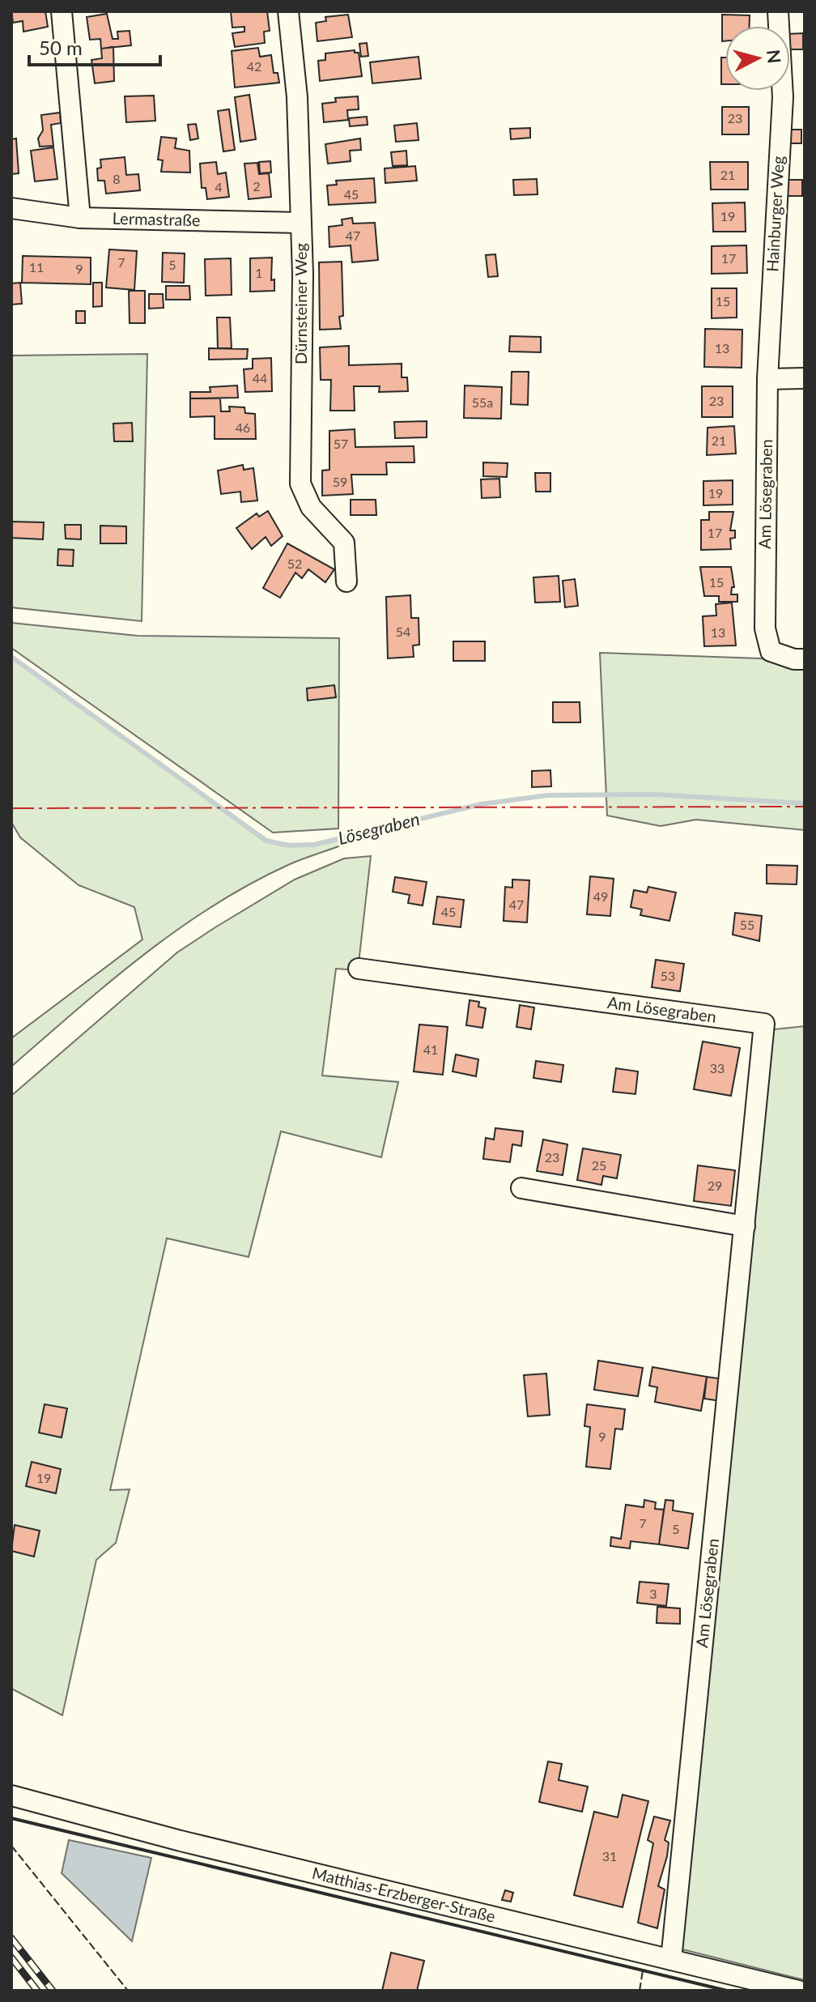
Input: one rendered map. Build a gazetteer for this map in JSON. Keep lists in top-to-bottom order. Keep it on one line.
{"streets":{"street":["Hainburger Weg","Lermastraße","Dürnsteiner Weg","Am Lösegraben","Matthias-Erzberger-Straße"]},"crossings":[["Hainburger Weg","Am Lösegraben"],["Lermastraße","Dürnsteiner Weg"],["Am Lösegraben","Matthias-Erzberger-Straße"]],"water":["Lösegraben"],"house_numbers":["42","23","21","8","2","4","45","19","47","17","7","5","11","9","1","15","13","44","23","55a","46","21","57","59","19","17","52","15","54","13","49","47","45","55","53","41","33","23","25","29","9","19","7","5","3","31"],"scale_bar":"50 m","north":"right"}
